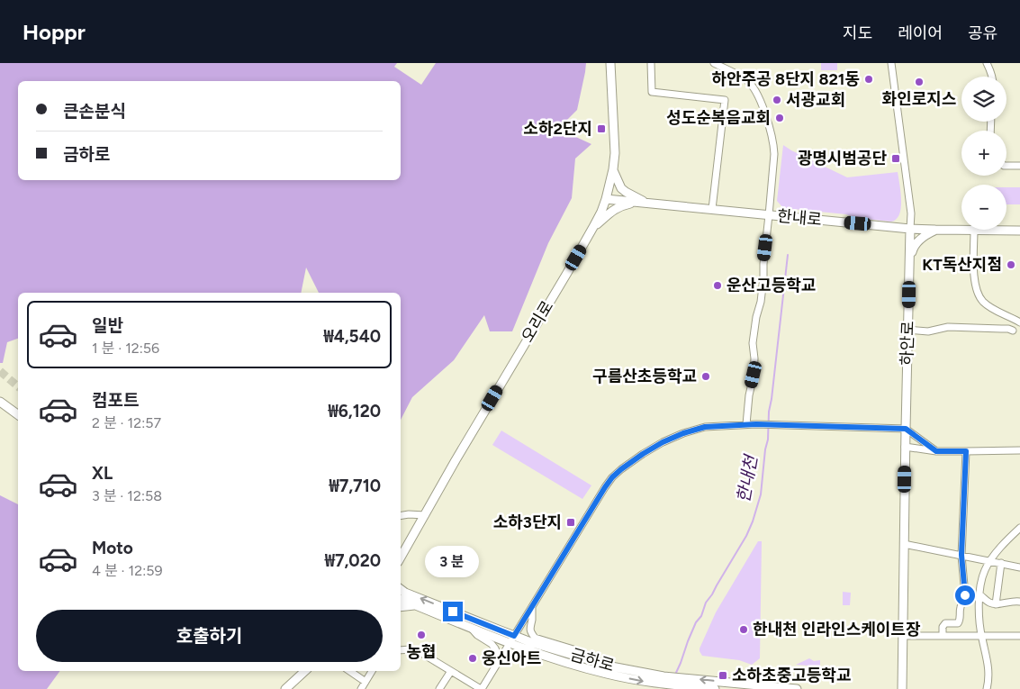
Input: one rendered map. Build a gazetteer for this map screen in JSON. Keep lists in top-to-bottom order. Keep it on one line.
{"streets":{"main road":["한내로","오리로","하안로","금하로"]},"crossings":[["한내로","오리로"],["한내로","하안로"]],"water":["한내천"],"places":{"other":["하안주공 8단지 821동","화인로지스","서광교회","성도순복음교회","KT독산지점","운산고등학교","구름산초등학교","한내천 인라인스케이트장","농협","웅신아트"],"transit":["소하2단지","광명시범공단","소하3단지","소하초중고등학교"]},"page":{"header":"Hoppr","nav":["지도","레이어","공유"],"map_buttons":["+","−"],"banner":["큰손분식","금하로"],"list":[{"name":"일반","note":"1 분 · 12:56","value":"₩4,540"},{"name":"컴포트","note":"2 분 · 12:57","value":"₩6,120"},{"name":"XL","note":"3 분 · 12:58","value":"₩7,710"},{"name":"Moto","note":"4 분 · 12:59","value":"₩7,020"}],"bubble":"3 분","buttons":"호출하기"}}
